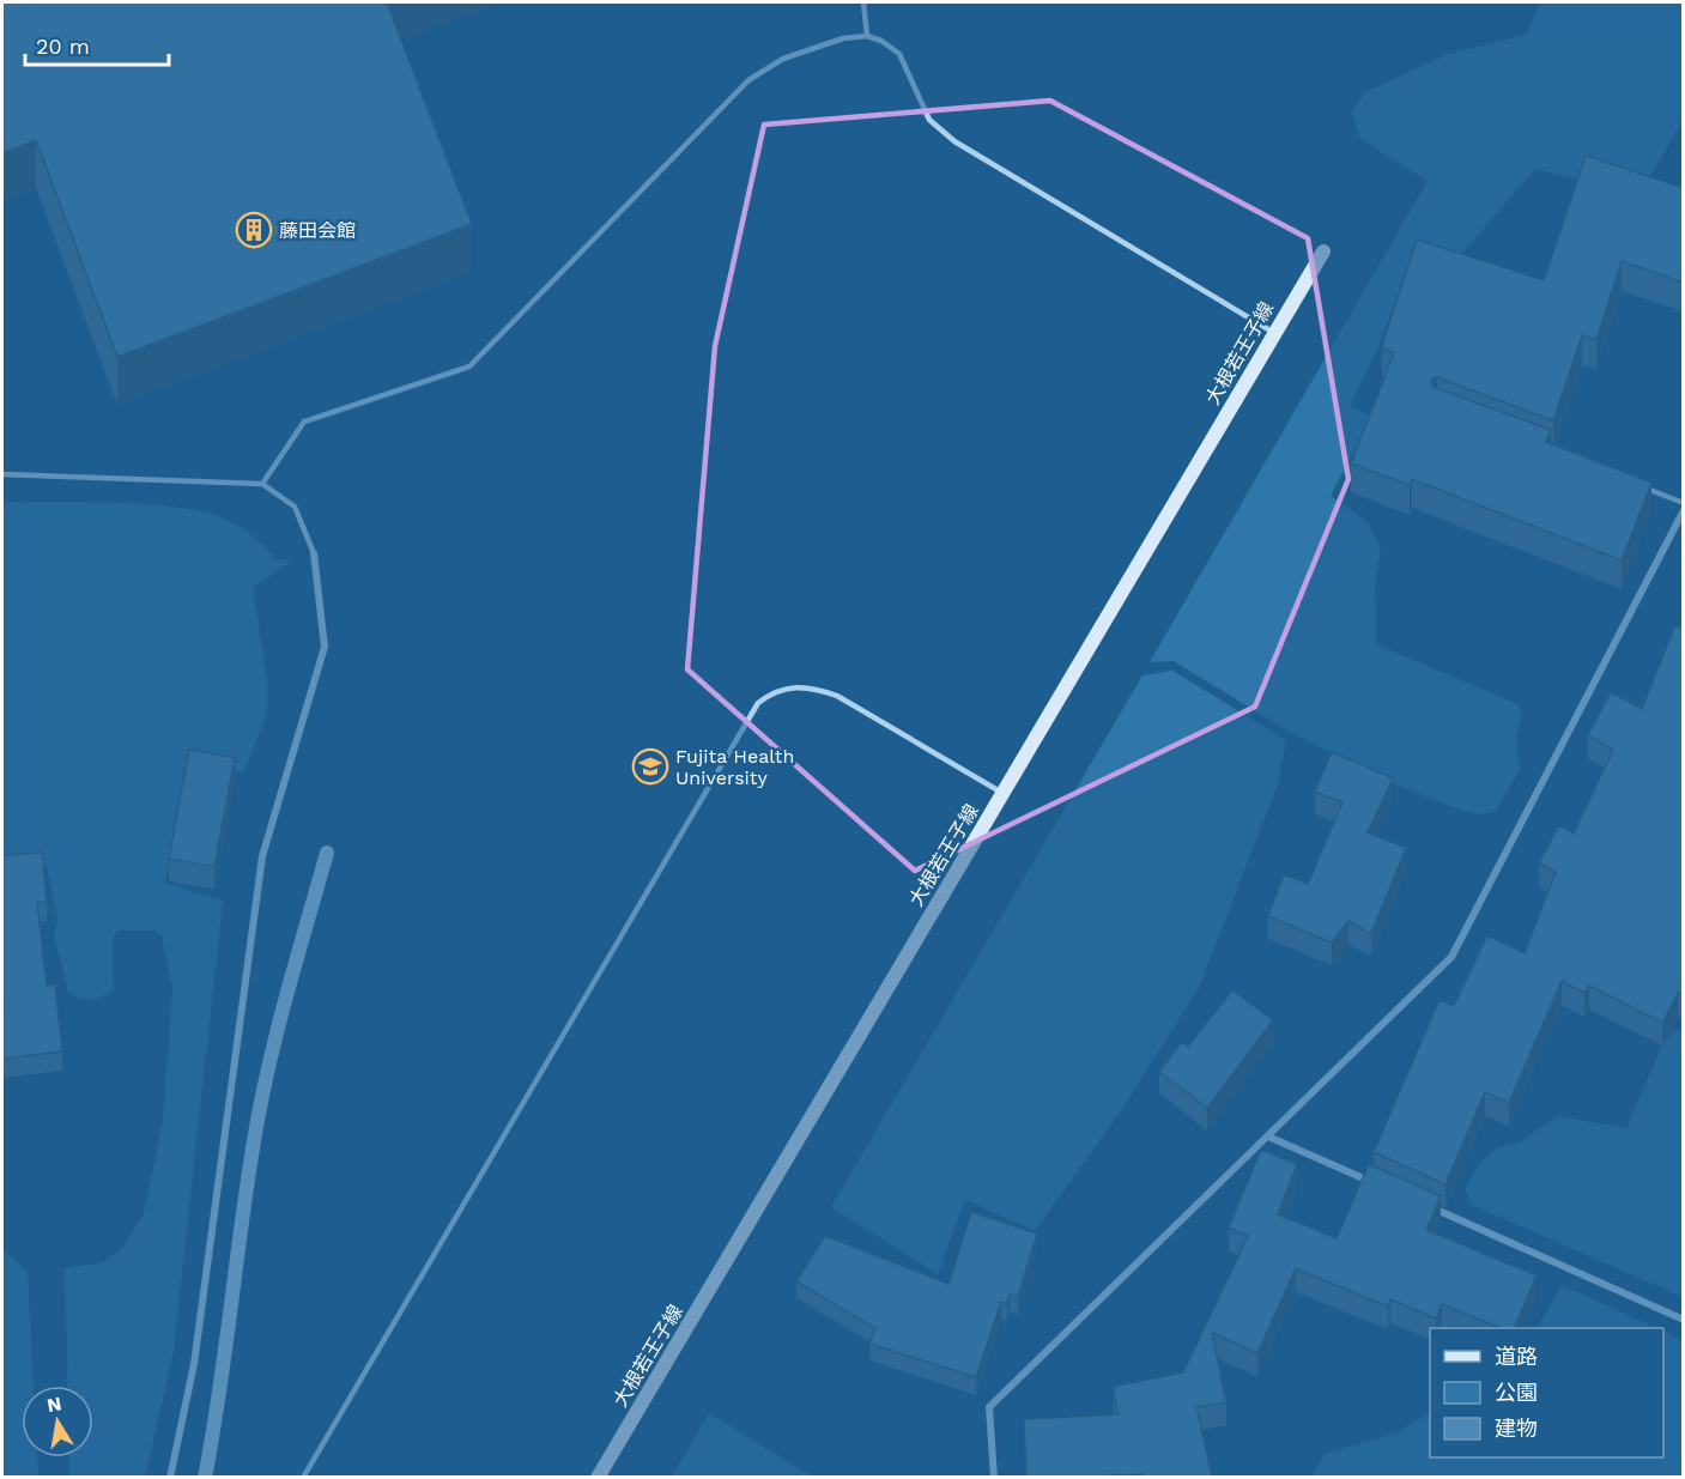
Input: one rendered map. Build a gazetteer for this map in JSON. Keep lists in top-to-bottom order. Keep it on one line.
{"streets":{"street":["大根若王子線"]},"places":{"building":["藤田会館"],"school or university":["Fujita Health University"]},"legend":["道路","公園","建物"],"scale_bar":"20 m","north":"top"}
